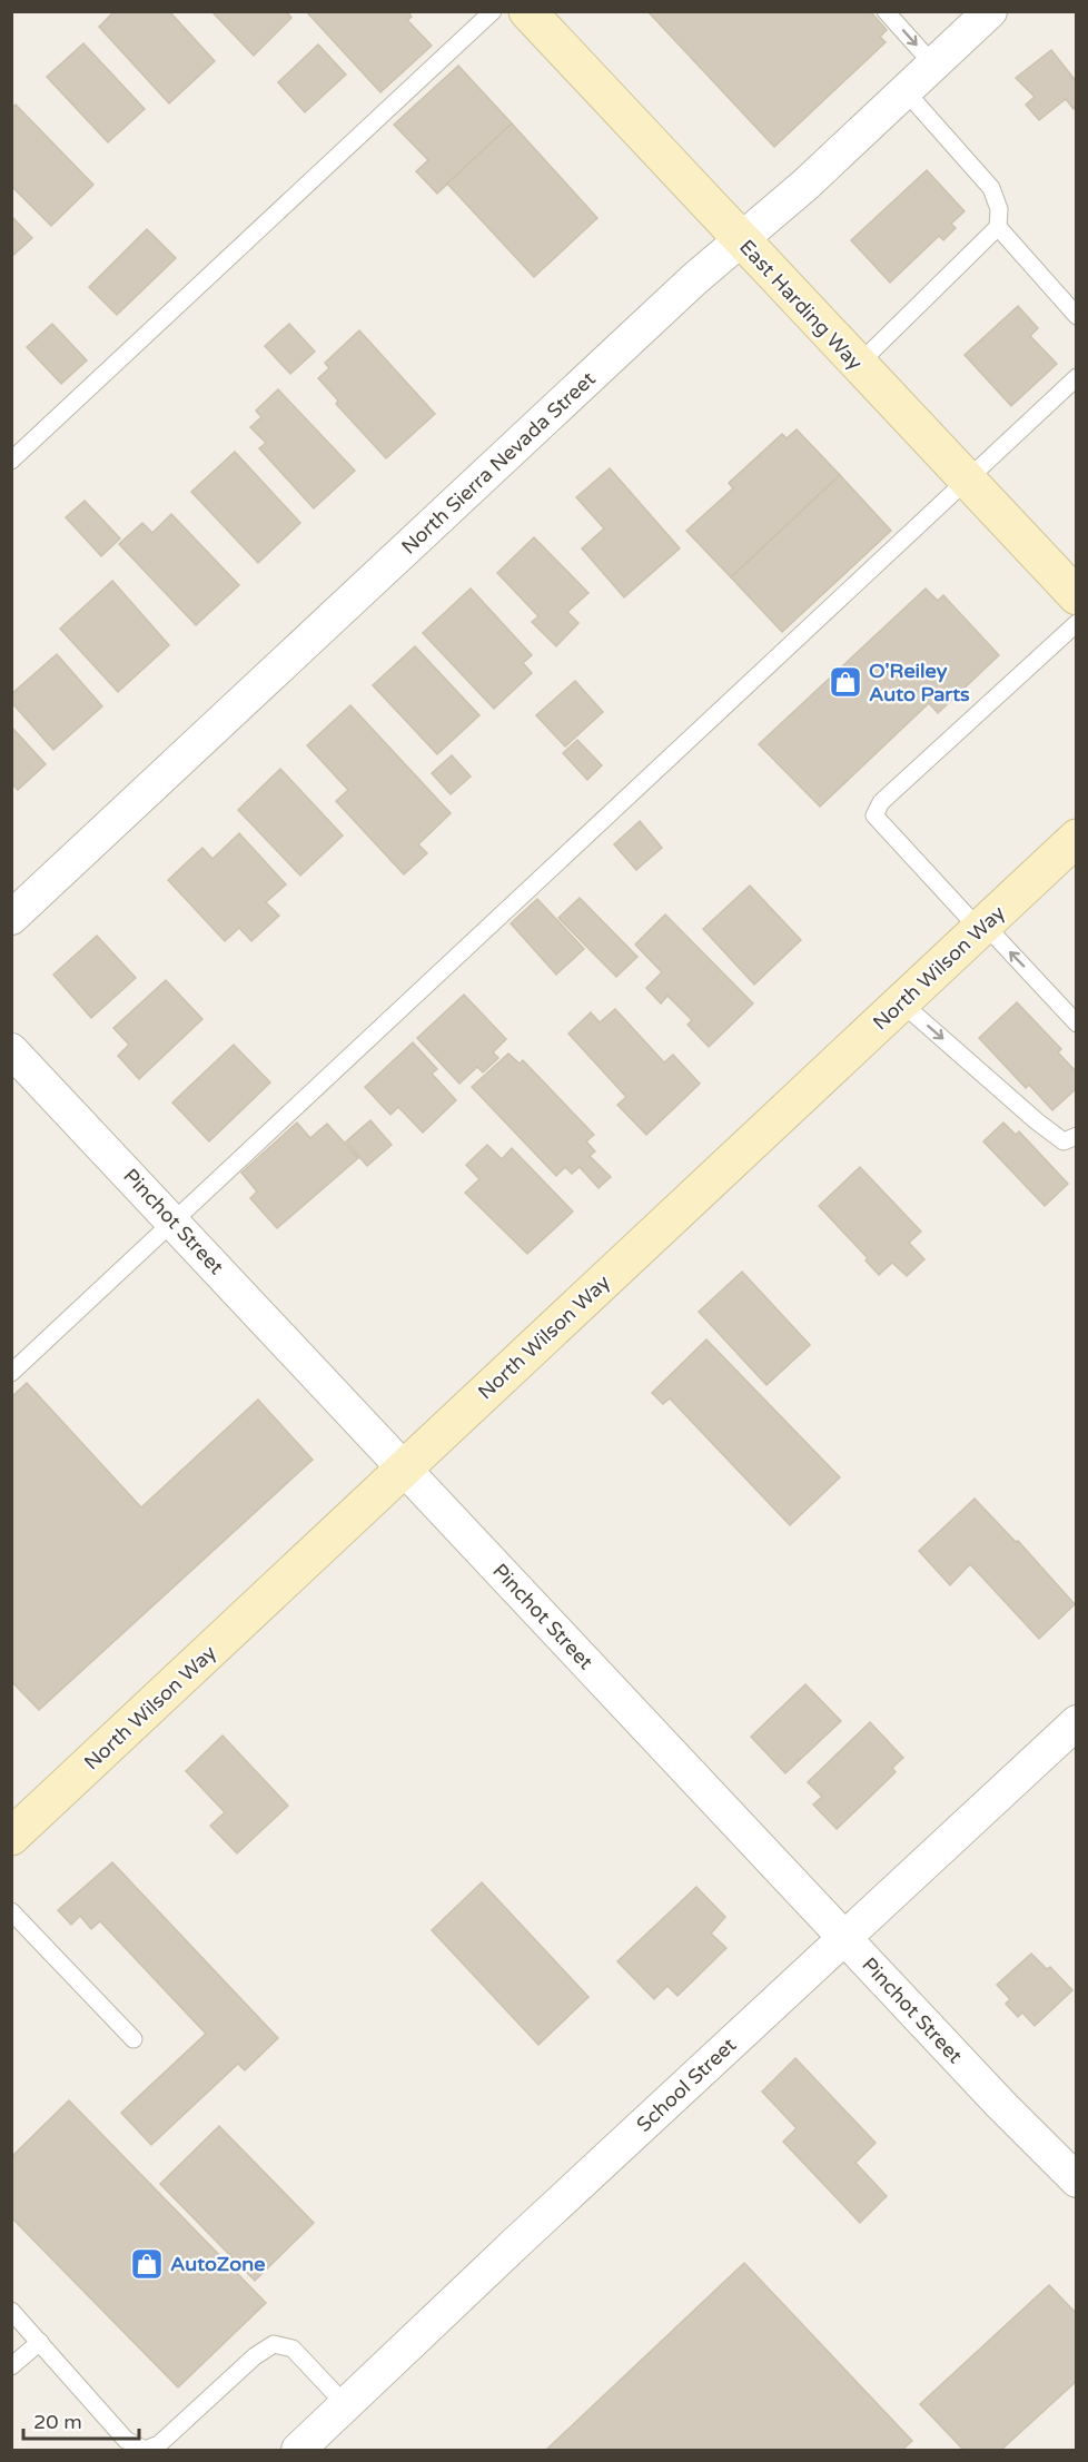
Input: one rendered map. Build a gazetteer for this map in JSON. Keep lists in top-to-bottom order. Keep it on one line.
{"streets":{"main road":["East Harding Way","North Wilson Way"],"street":["North Sierra Nevada Street","Pinchot Street","School Street"]},"crossings":[["East Harding Way","North Sierra Nevada Street"],["North Wilson Way","Pinchot Street"],["Pinchot Street","School Street"]],"places":{"shop":["O'Reiley Auto Parts","AutoZone"]},"scale_bar":"20 m"}
